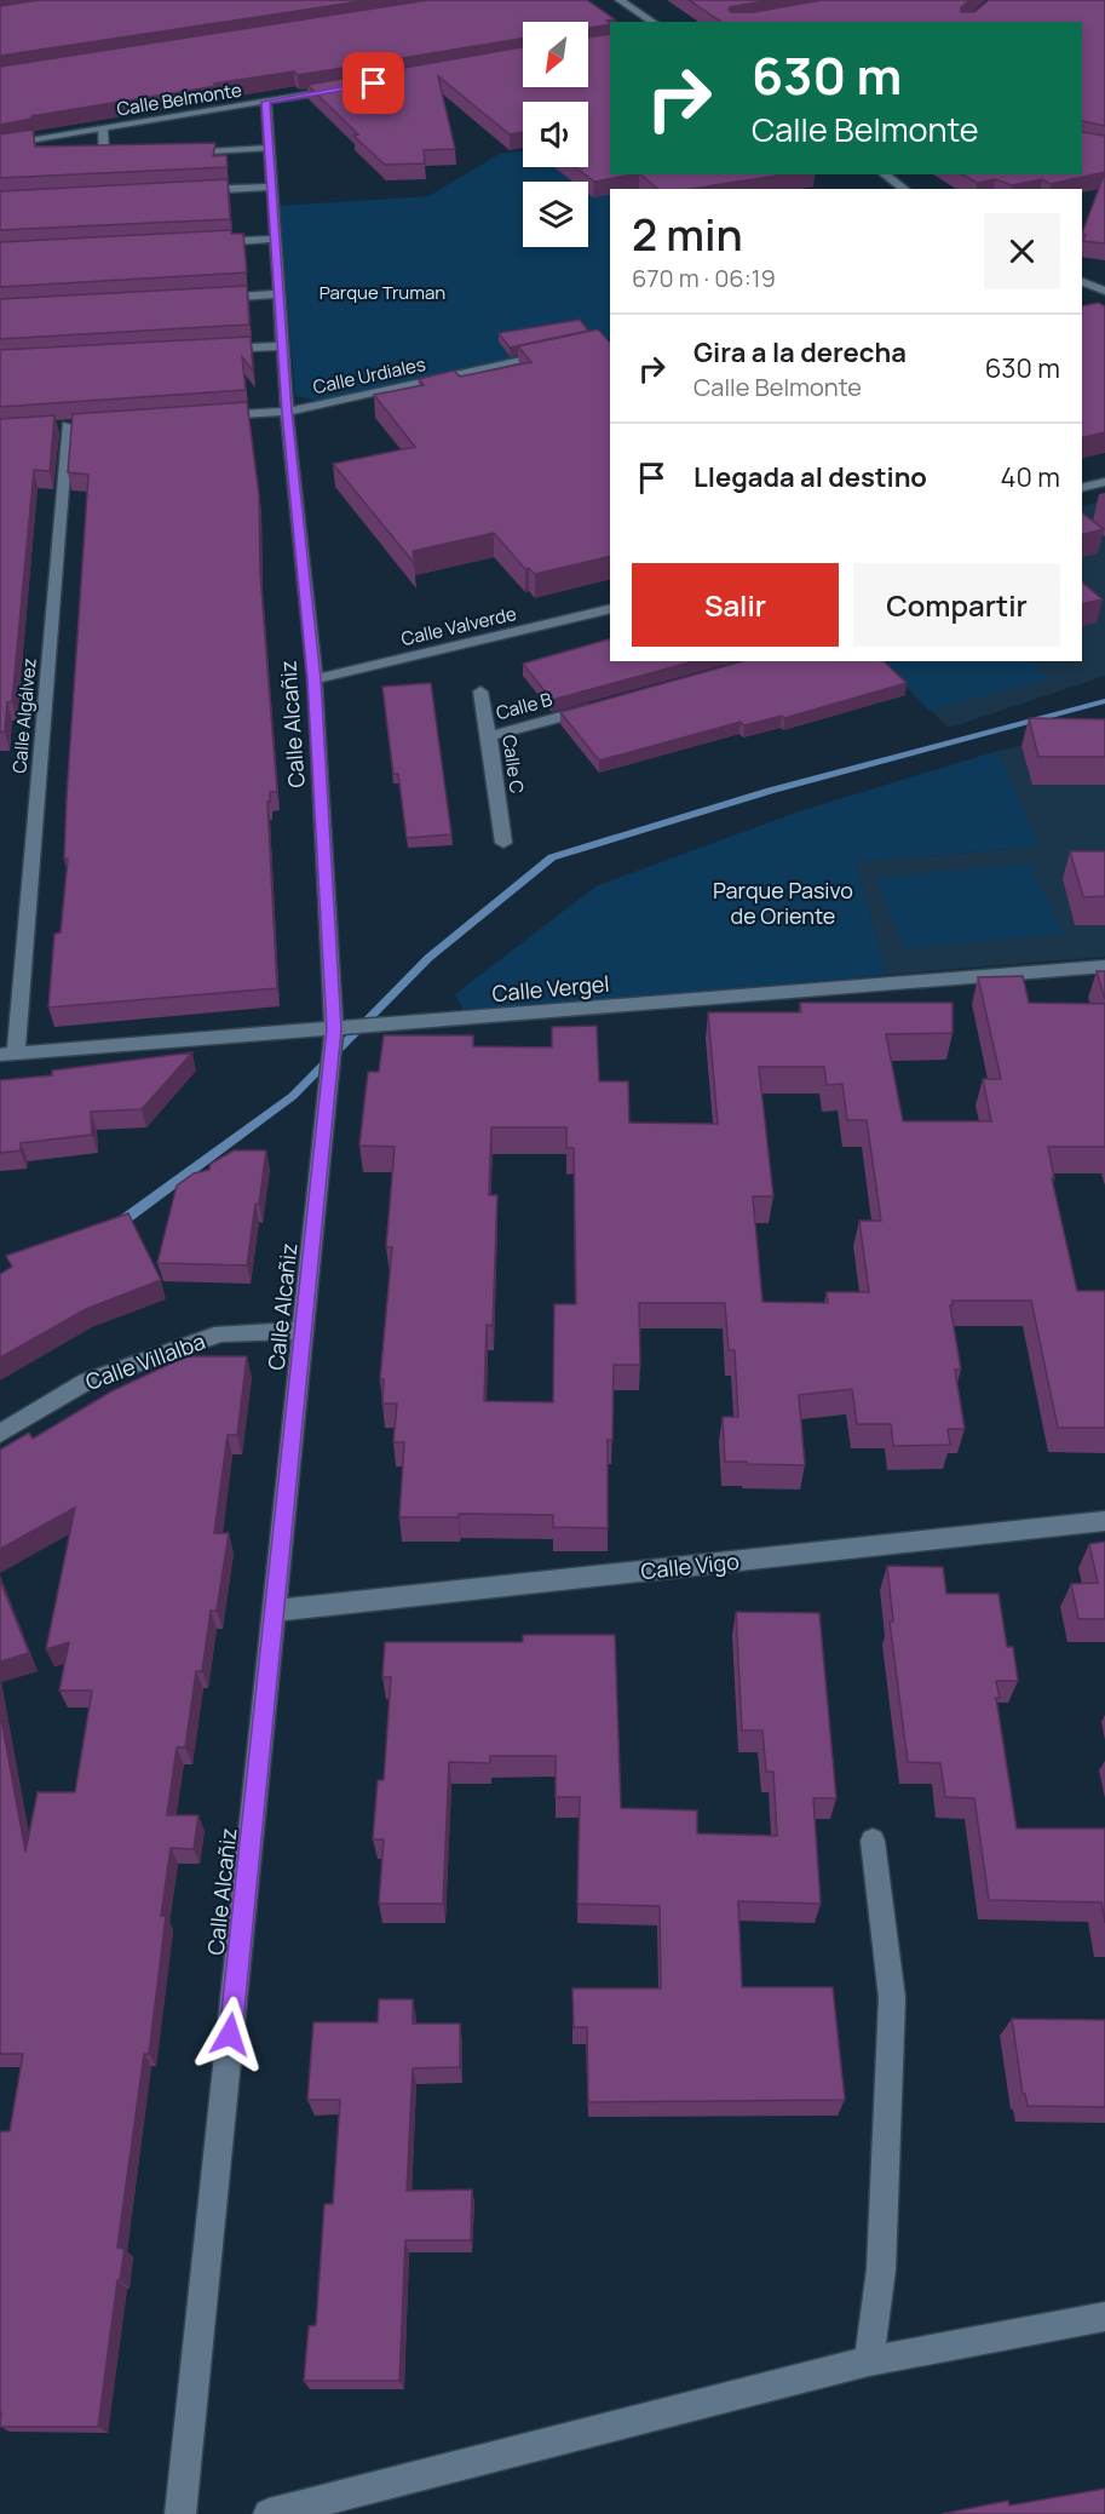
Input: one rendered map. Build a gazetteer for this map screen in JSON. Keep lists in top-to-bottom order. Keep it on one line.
{"streets":{"street":["Calle Belmonte","Calle Urdiales","Calle Valverde","Calle B","Calle Algálvez","Calle Alcañiz","Calle C","Calle Vergel","Calle Villalba","Calle Vigo"]},"crossings":[["Calle Belmonte","Calle Alcañiz"],["Calle Urdiales","Calle Alcañiz"],["Calle Valverde","Calle Alcañiz"],["Calle B","Calle C"],["Calle Algálvez","Calle Vergel"],["Calle Alcañiz","Calle Vergel"],["Calle Alcañiz","Calle Villalba"],["Calle Alcañiz","Calle Vigo"]],"parks":["Parque Truman","Parque Pasivo de Oriente"],"north":"bottom left","page":{"turn":["630 m","Calle Belmonte"],"heading":["2 min","670 m · 06:19"],"list":[{"name":"Gira a la derecha","note":"Calle Belmonte","value":"630 m"},{"name":"Llegada al destino","value":"40 m"}],"buttons":["Salir","Compartir"]}}
